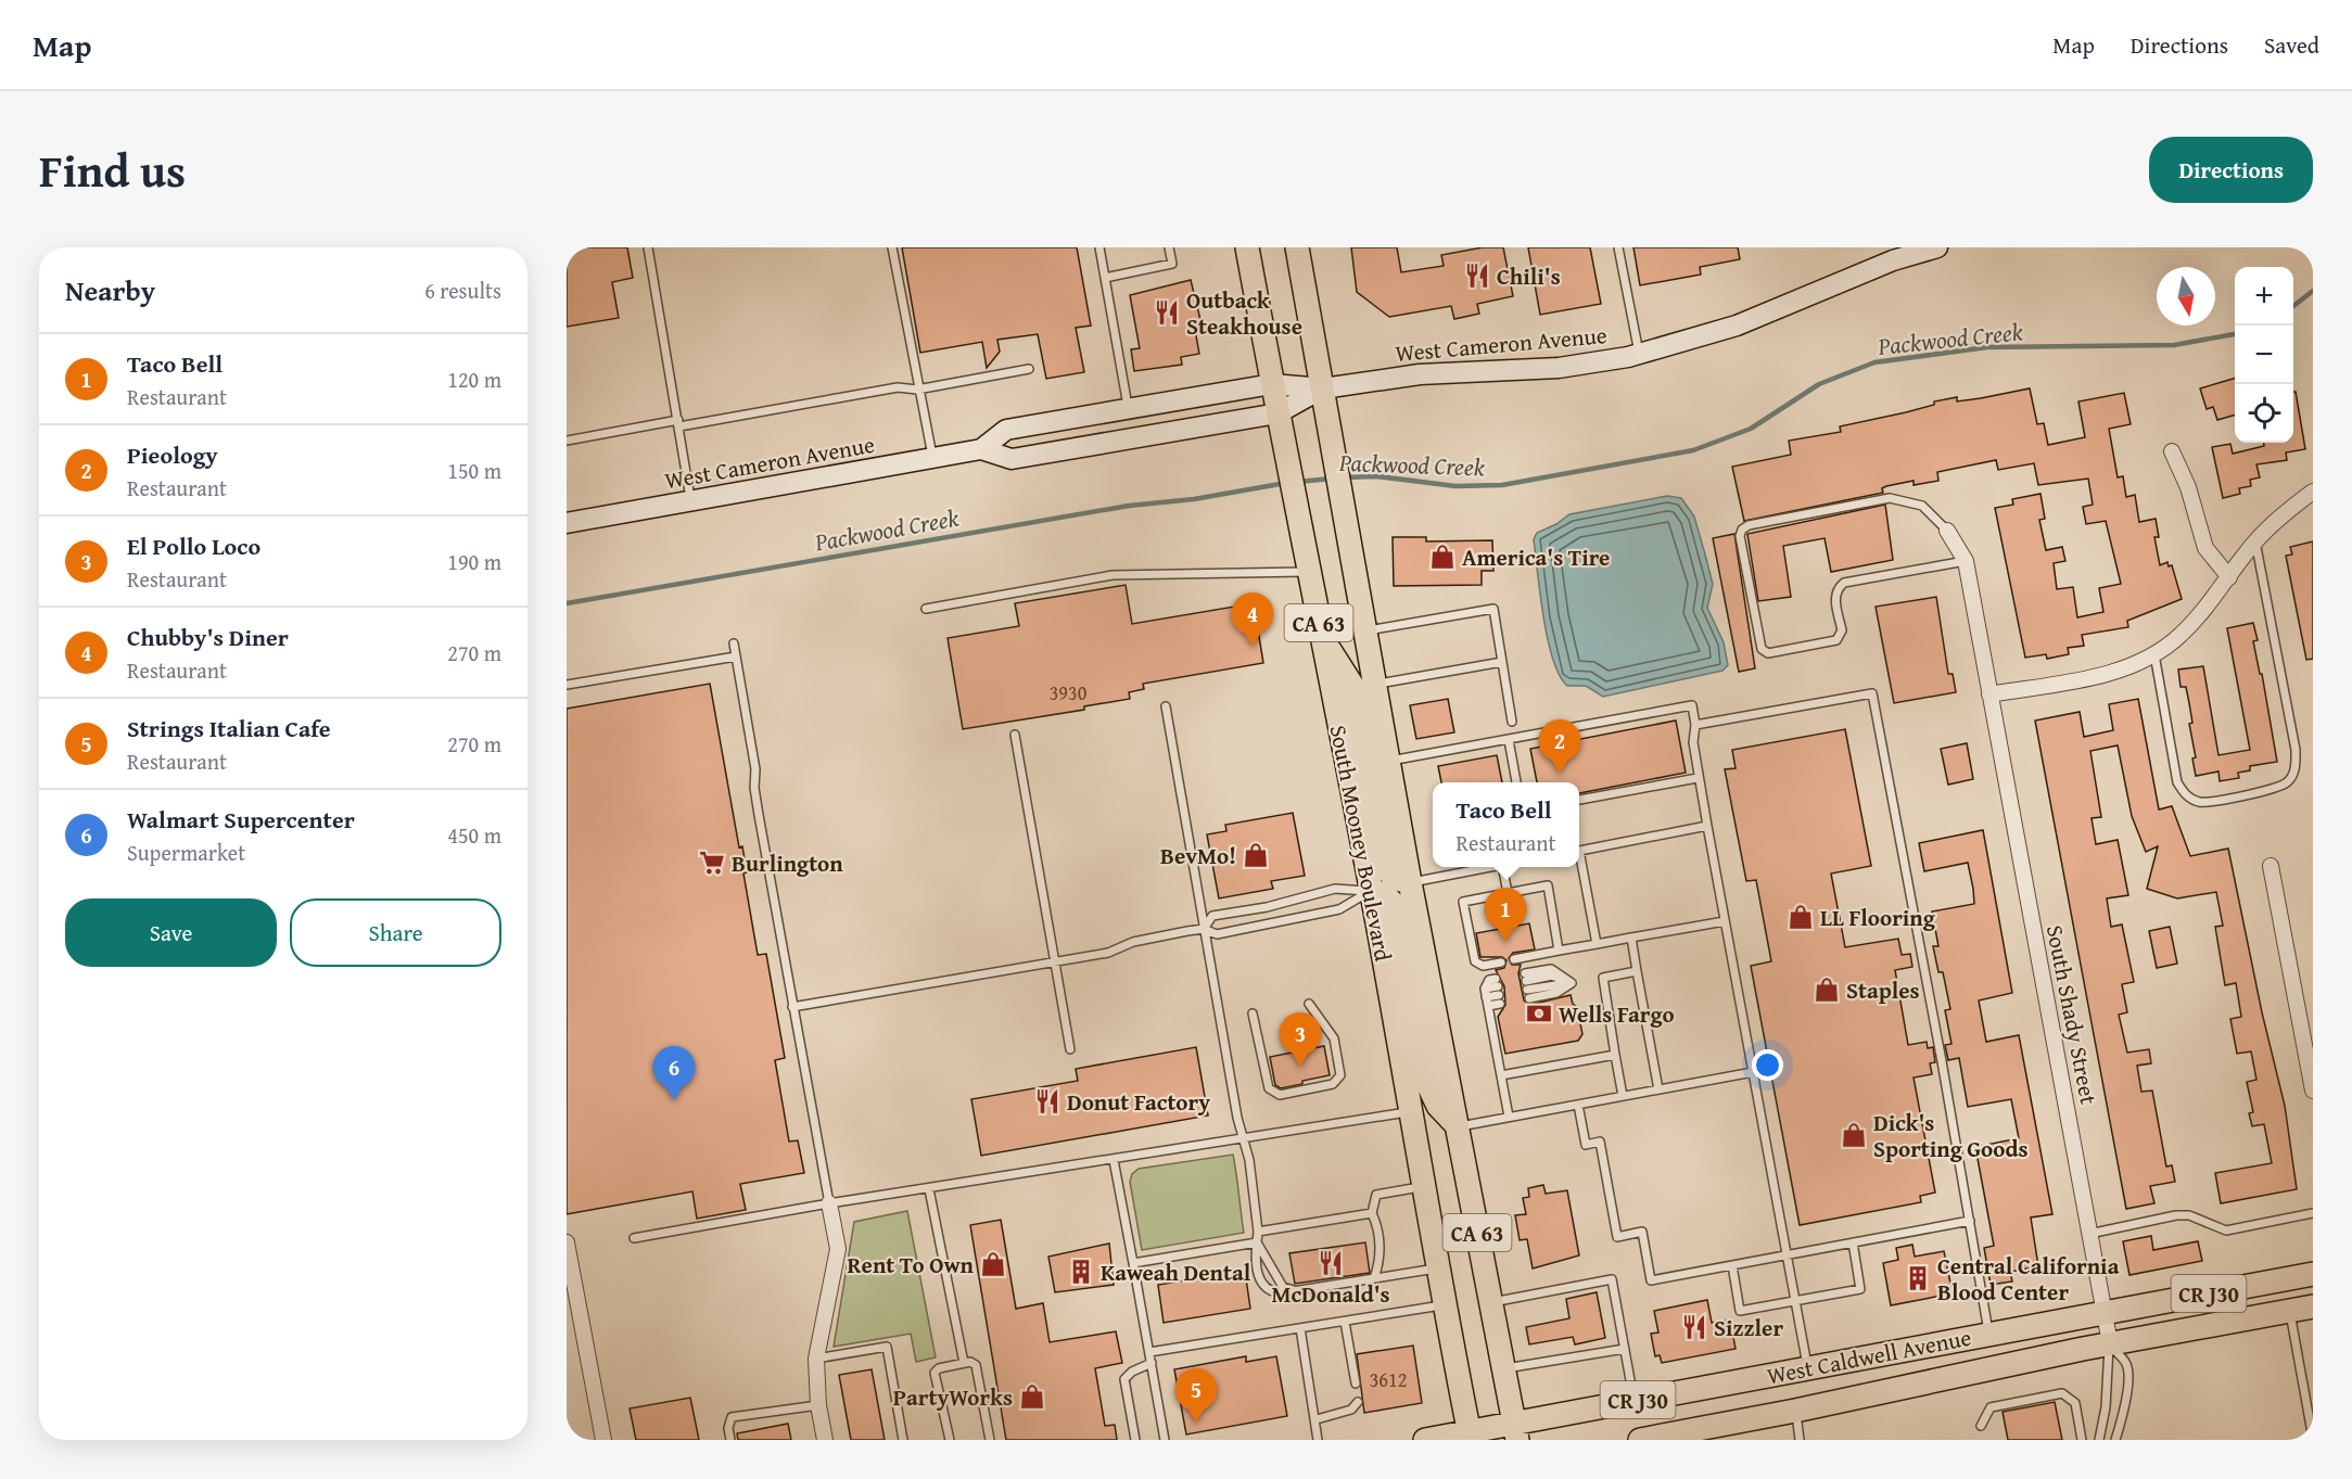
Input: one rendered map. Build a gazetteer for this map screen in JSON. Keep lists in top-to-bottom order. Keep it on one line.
{"streets":{"main road":["CA 63","South Mooney Boulevard","CR J30","West Caldwell Avenue"],"street":["West Cameron Avenue","South Shady Street"]},"crossings":[["West Cameron Avenue","South Mooney Boulevard"],["South Mooney Boulevard","West Caldwell Avenue"],["South Shady Street","West Caldwell Avenue"]],"water":["Packwood Creek"],"places":{"restaurant":["Chili's","Outback Steakhouse","Donut Factory","McDonald's","Sizzler"],"shop":["America's Tire","BevMo!","LL Flooring","Staples","Dick's Sporting Goods","Rent To Own","PartyWorks"],"supermarket":["Burlington"],"bank":["Wells Fargo"],"building":["Kaweah Dental","Central California Blood Center"]},"house_numbers":["3930","3612"],"north":"bottom","page":{"header":"Map","nav":["Map","Directions","Saved"],"title":"Find us","buttons":["Directions",["Save","Share"]],"heading":["Nearby","6 results"],"map_buttons":["+","−"],"list":[{"mark":"1","name":"Taco Bell","note":"Restaurant","value":"120 m"},{"mark":"2","name":"Pieology","note":"Restaurant","value":"150 m"},{"mark":"3","name":"El Pollo Loco","note":"Restaurant","value":"190 m"},{"mark":"4","name":"Chubby's Diner","note":"Restaurant","value":"270 m"},{"mark":"5","name":"Strings Italian Cafe","note":"Restaurant","value":"270 m"},{"mark":"6","name":"Walmart Supercenter","note":"Supermarket","value":"450 m"}],"pins":["4","2","1","3","6","5"],"popup":["Taco Bell","Restaurant"]}}
